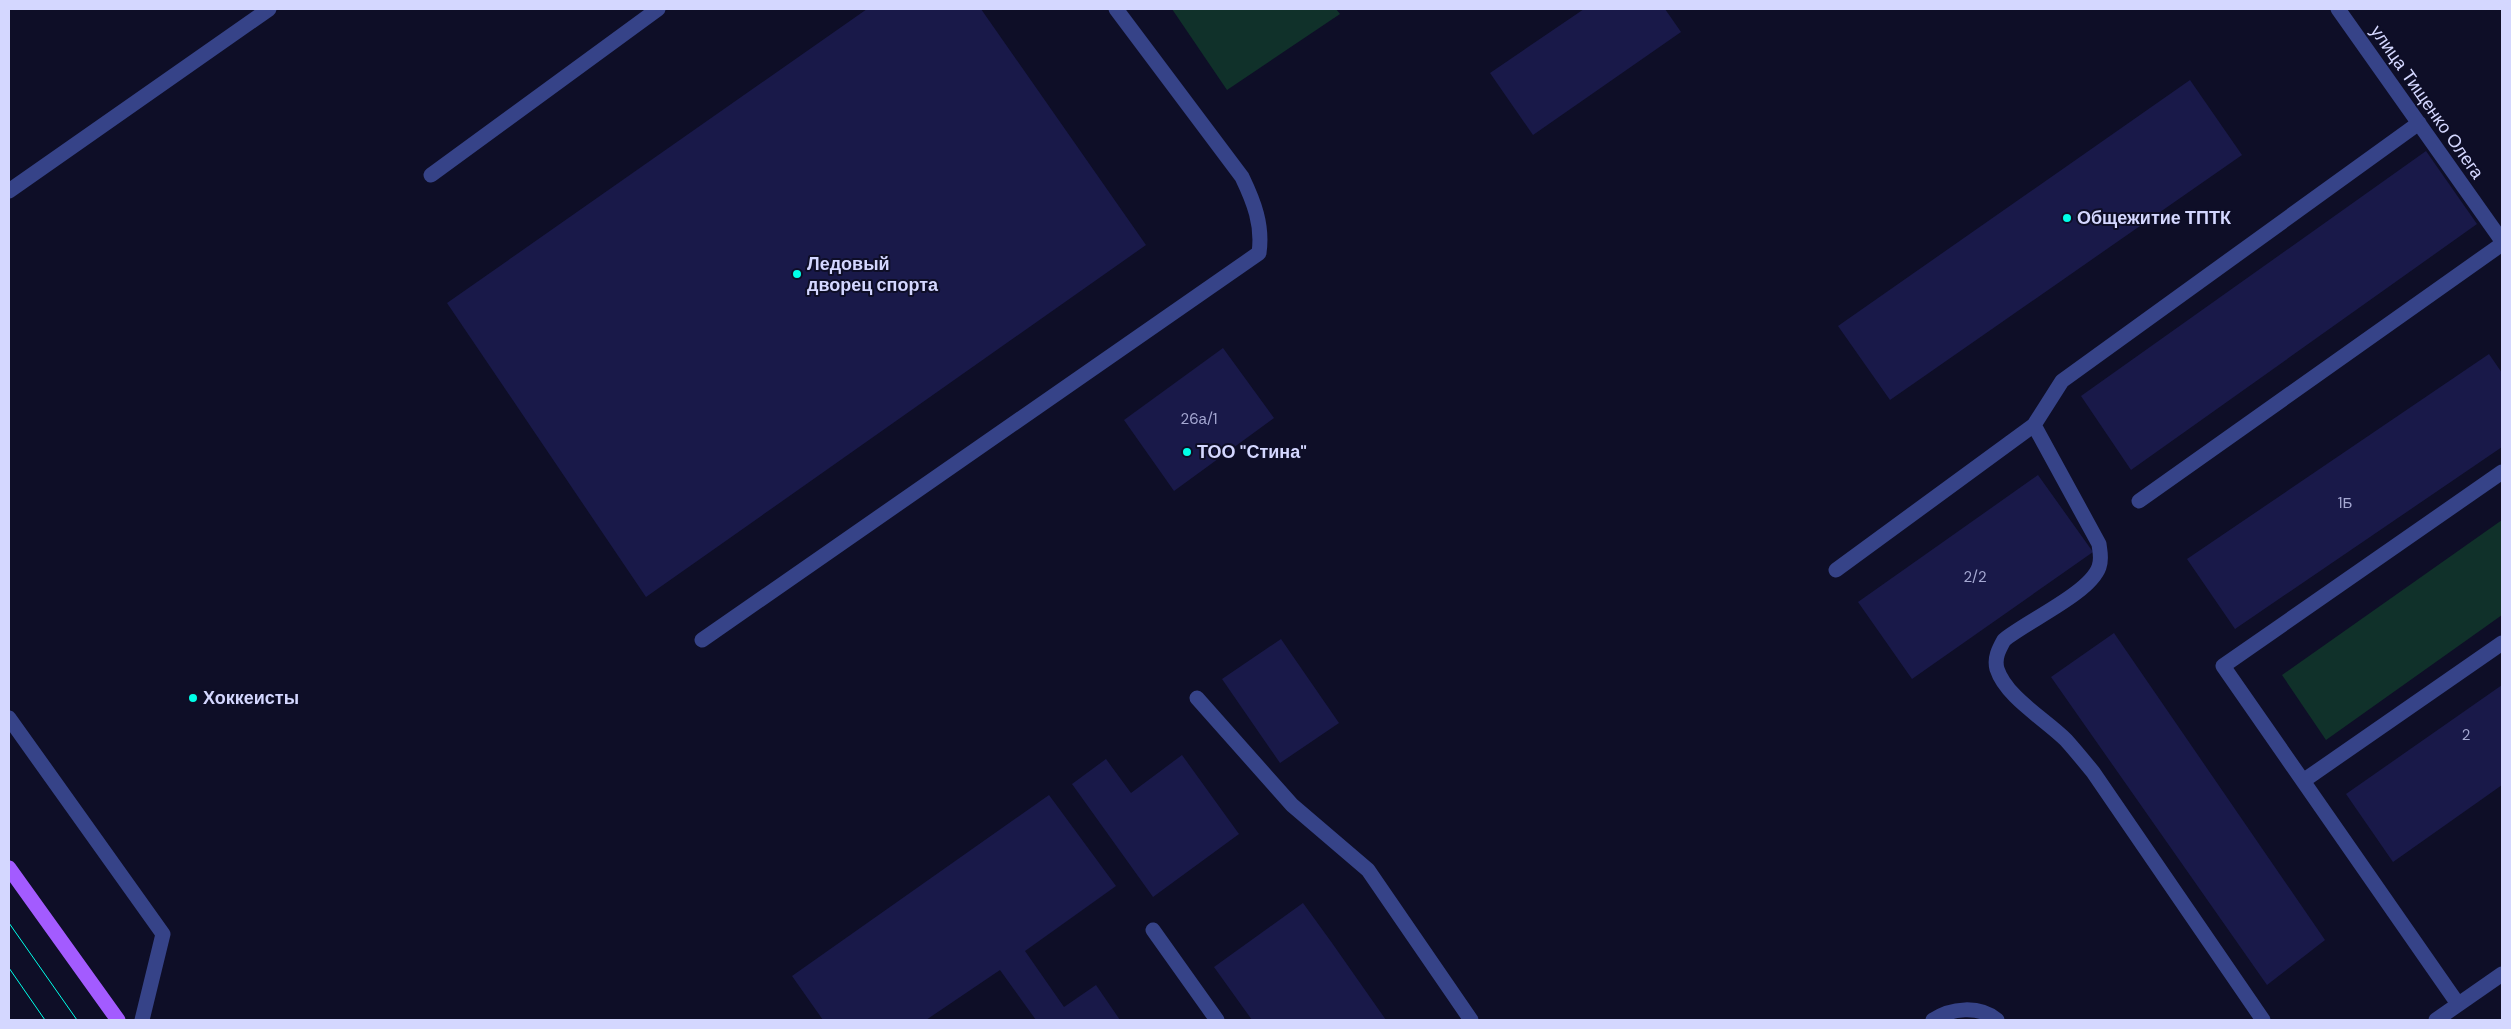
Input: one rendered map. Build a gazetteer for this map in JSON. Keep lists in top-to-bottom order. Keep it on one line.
{"streets":{"street":["улица Тищенко Олега"]},"places":["Общежитие ТПТК","Ледовый дворец спорта","ТОО \"Стина\"","Хоккеисты"],"house_numbers":["26а/1","1Б","2/2","2"]}
